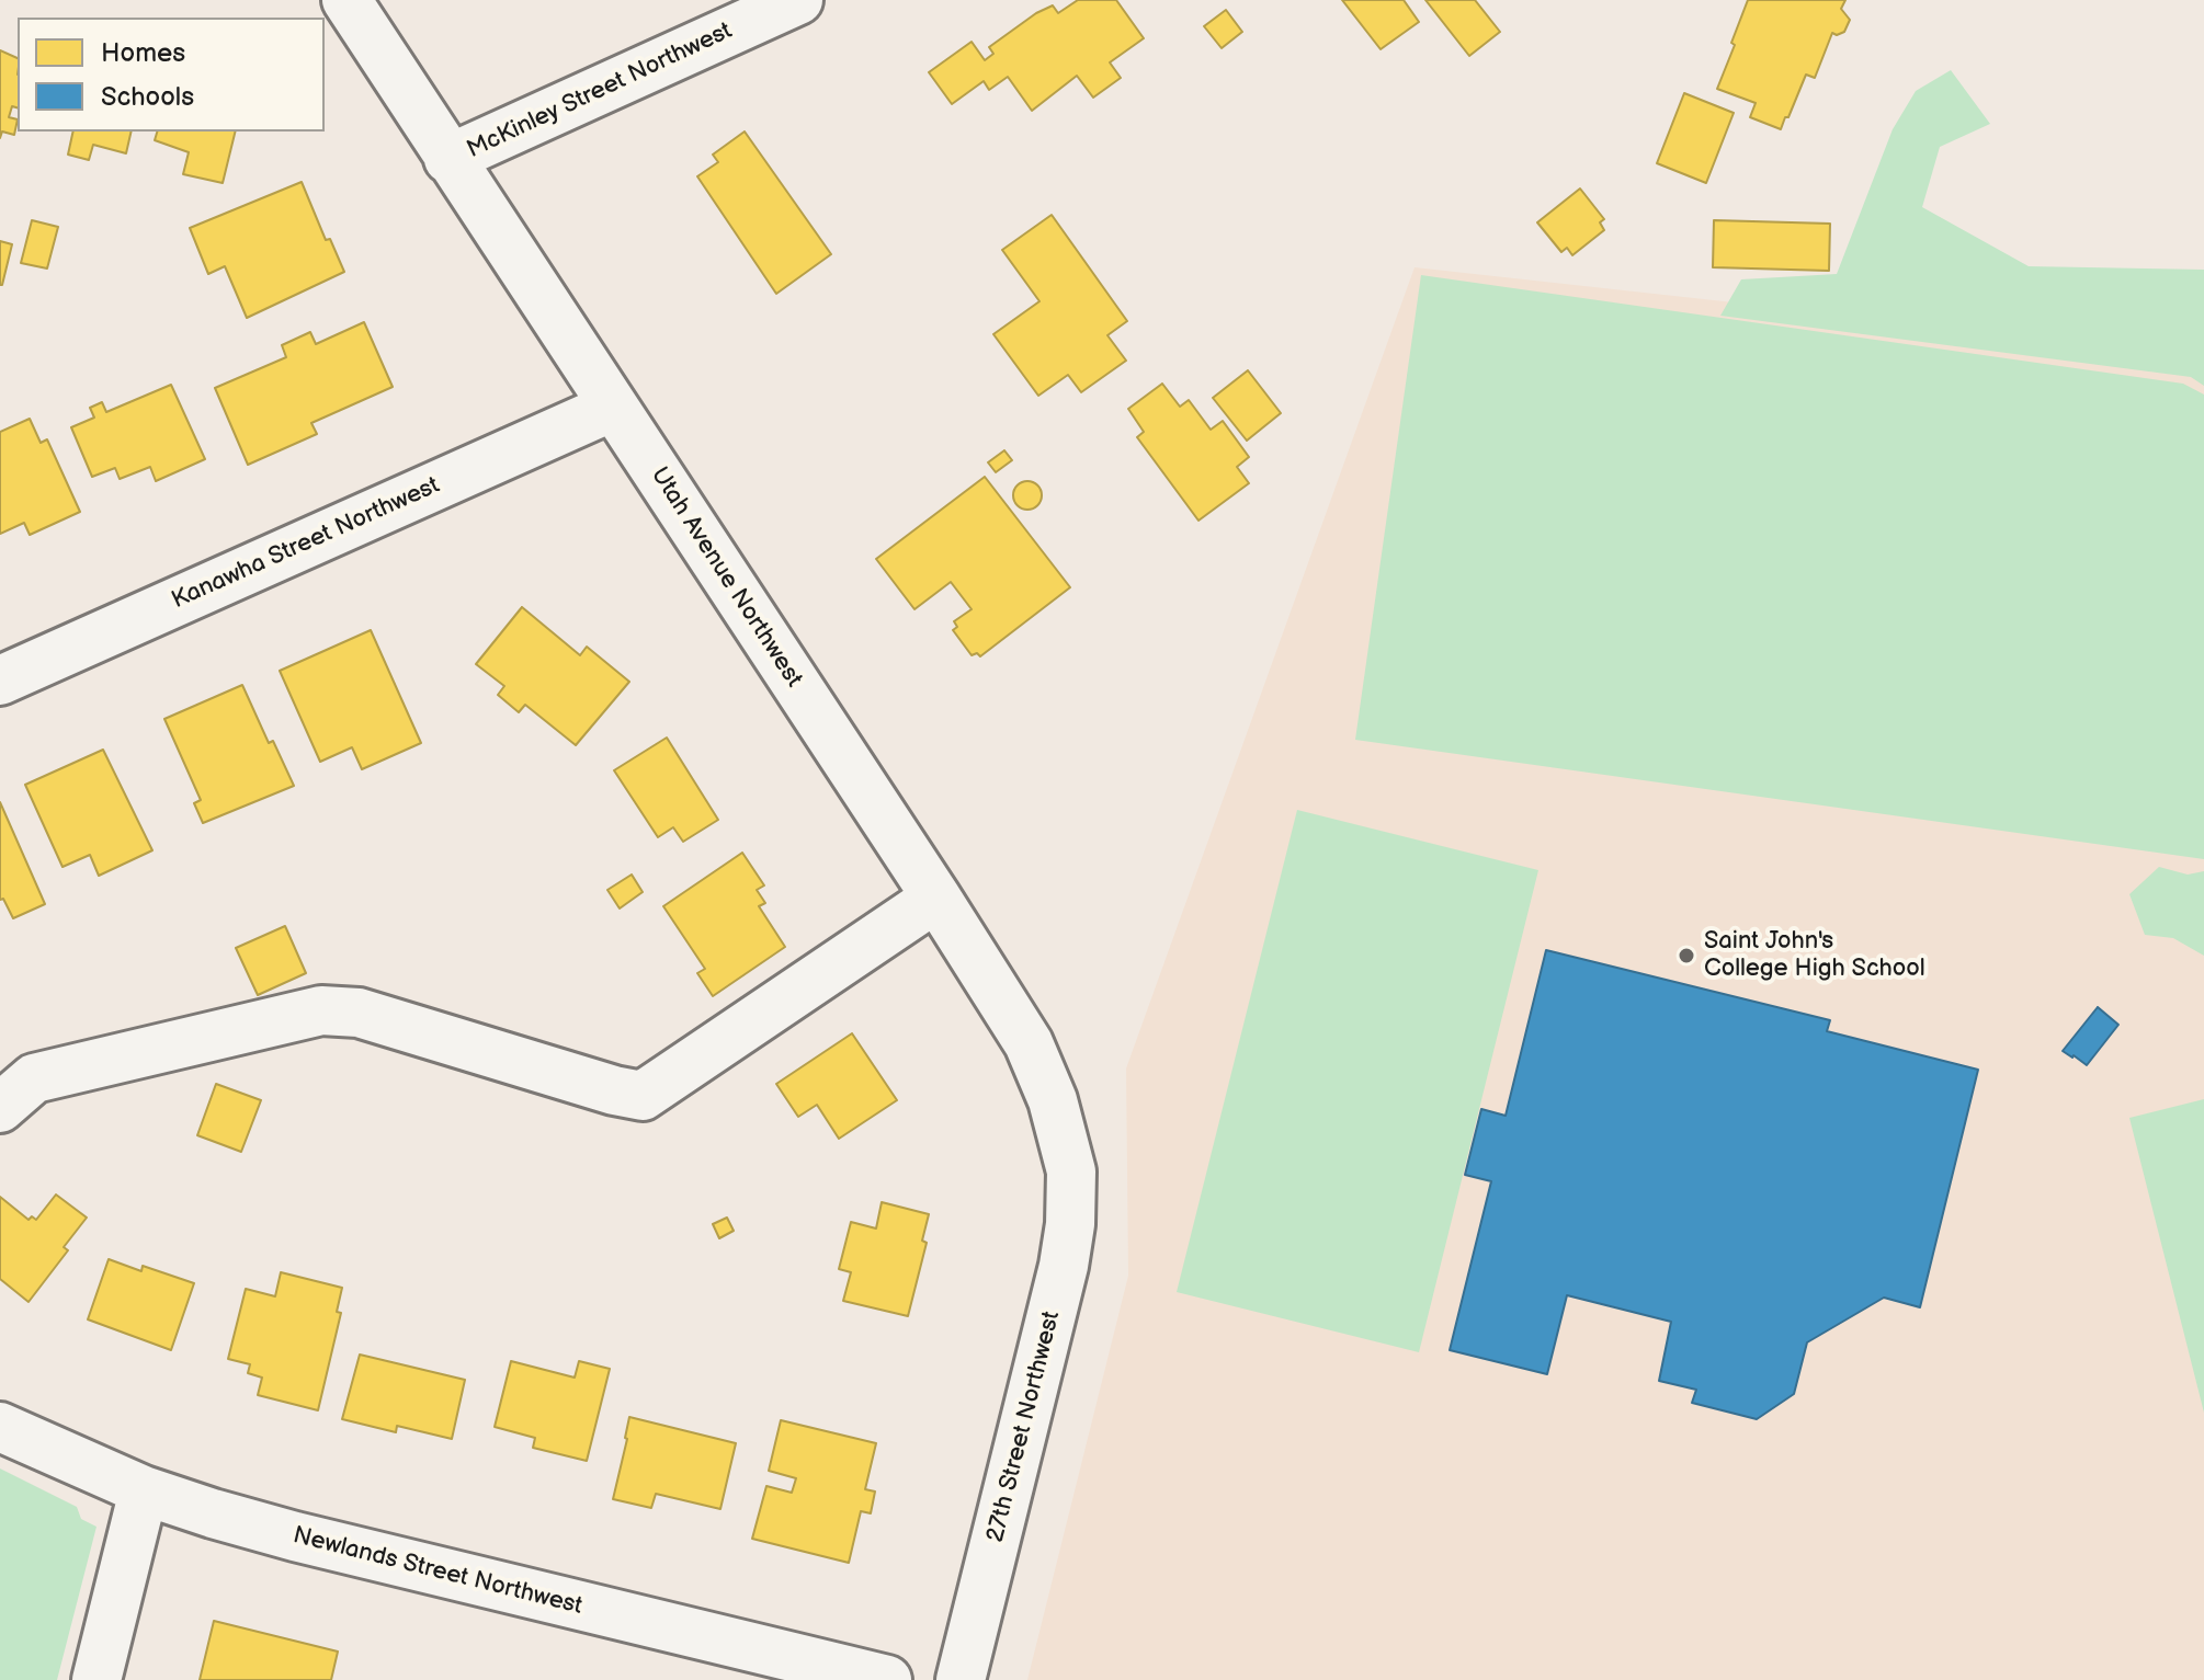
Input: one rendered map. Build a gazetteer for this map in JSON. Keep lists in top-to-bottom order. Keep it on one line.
{"streets":{"street":["McKinley Street Northwest","Kanawha Street Northwest","Utah Avenue Northwest","27th Street Northwest","Newlands Street Northwest"]},"crossings":[["McKinley Street Northwest","Utah Avenue Northwest"],["Kanawha Street Northwest","Utah Avenue Northwest"],["Utah Avenue Northwest","27th Street Northwest"]],"places":["Saint John's College High School"],"legend":["Homes","Schools"]}
